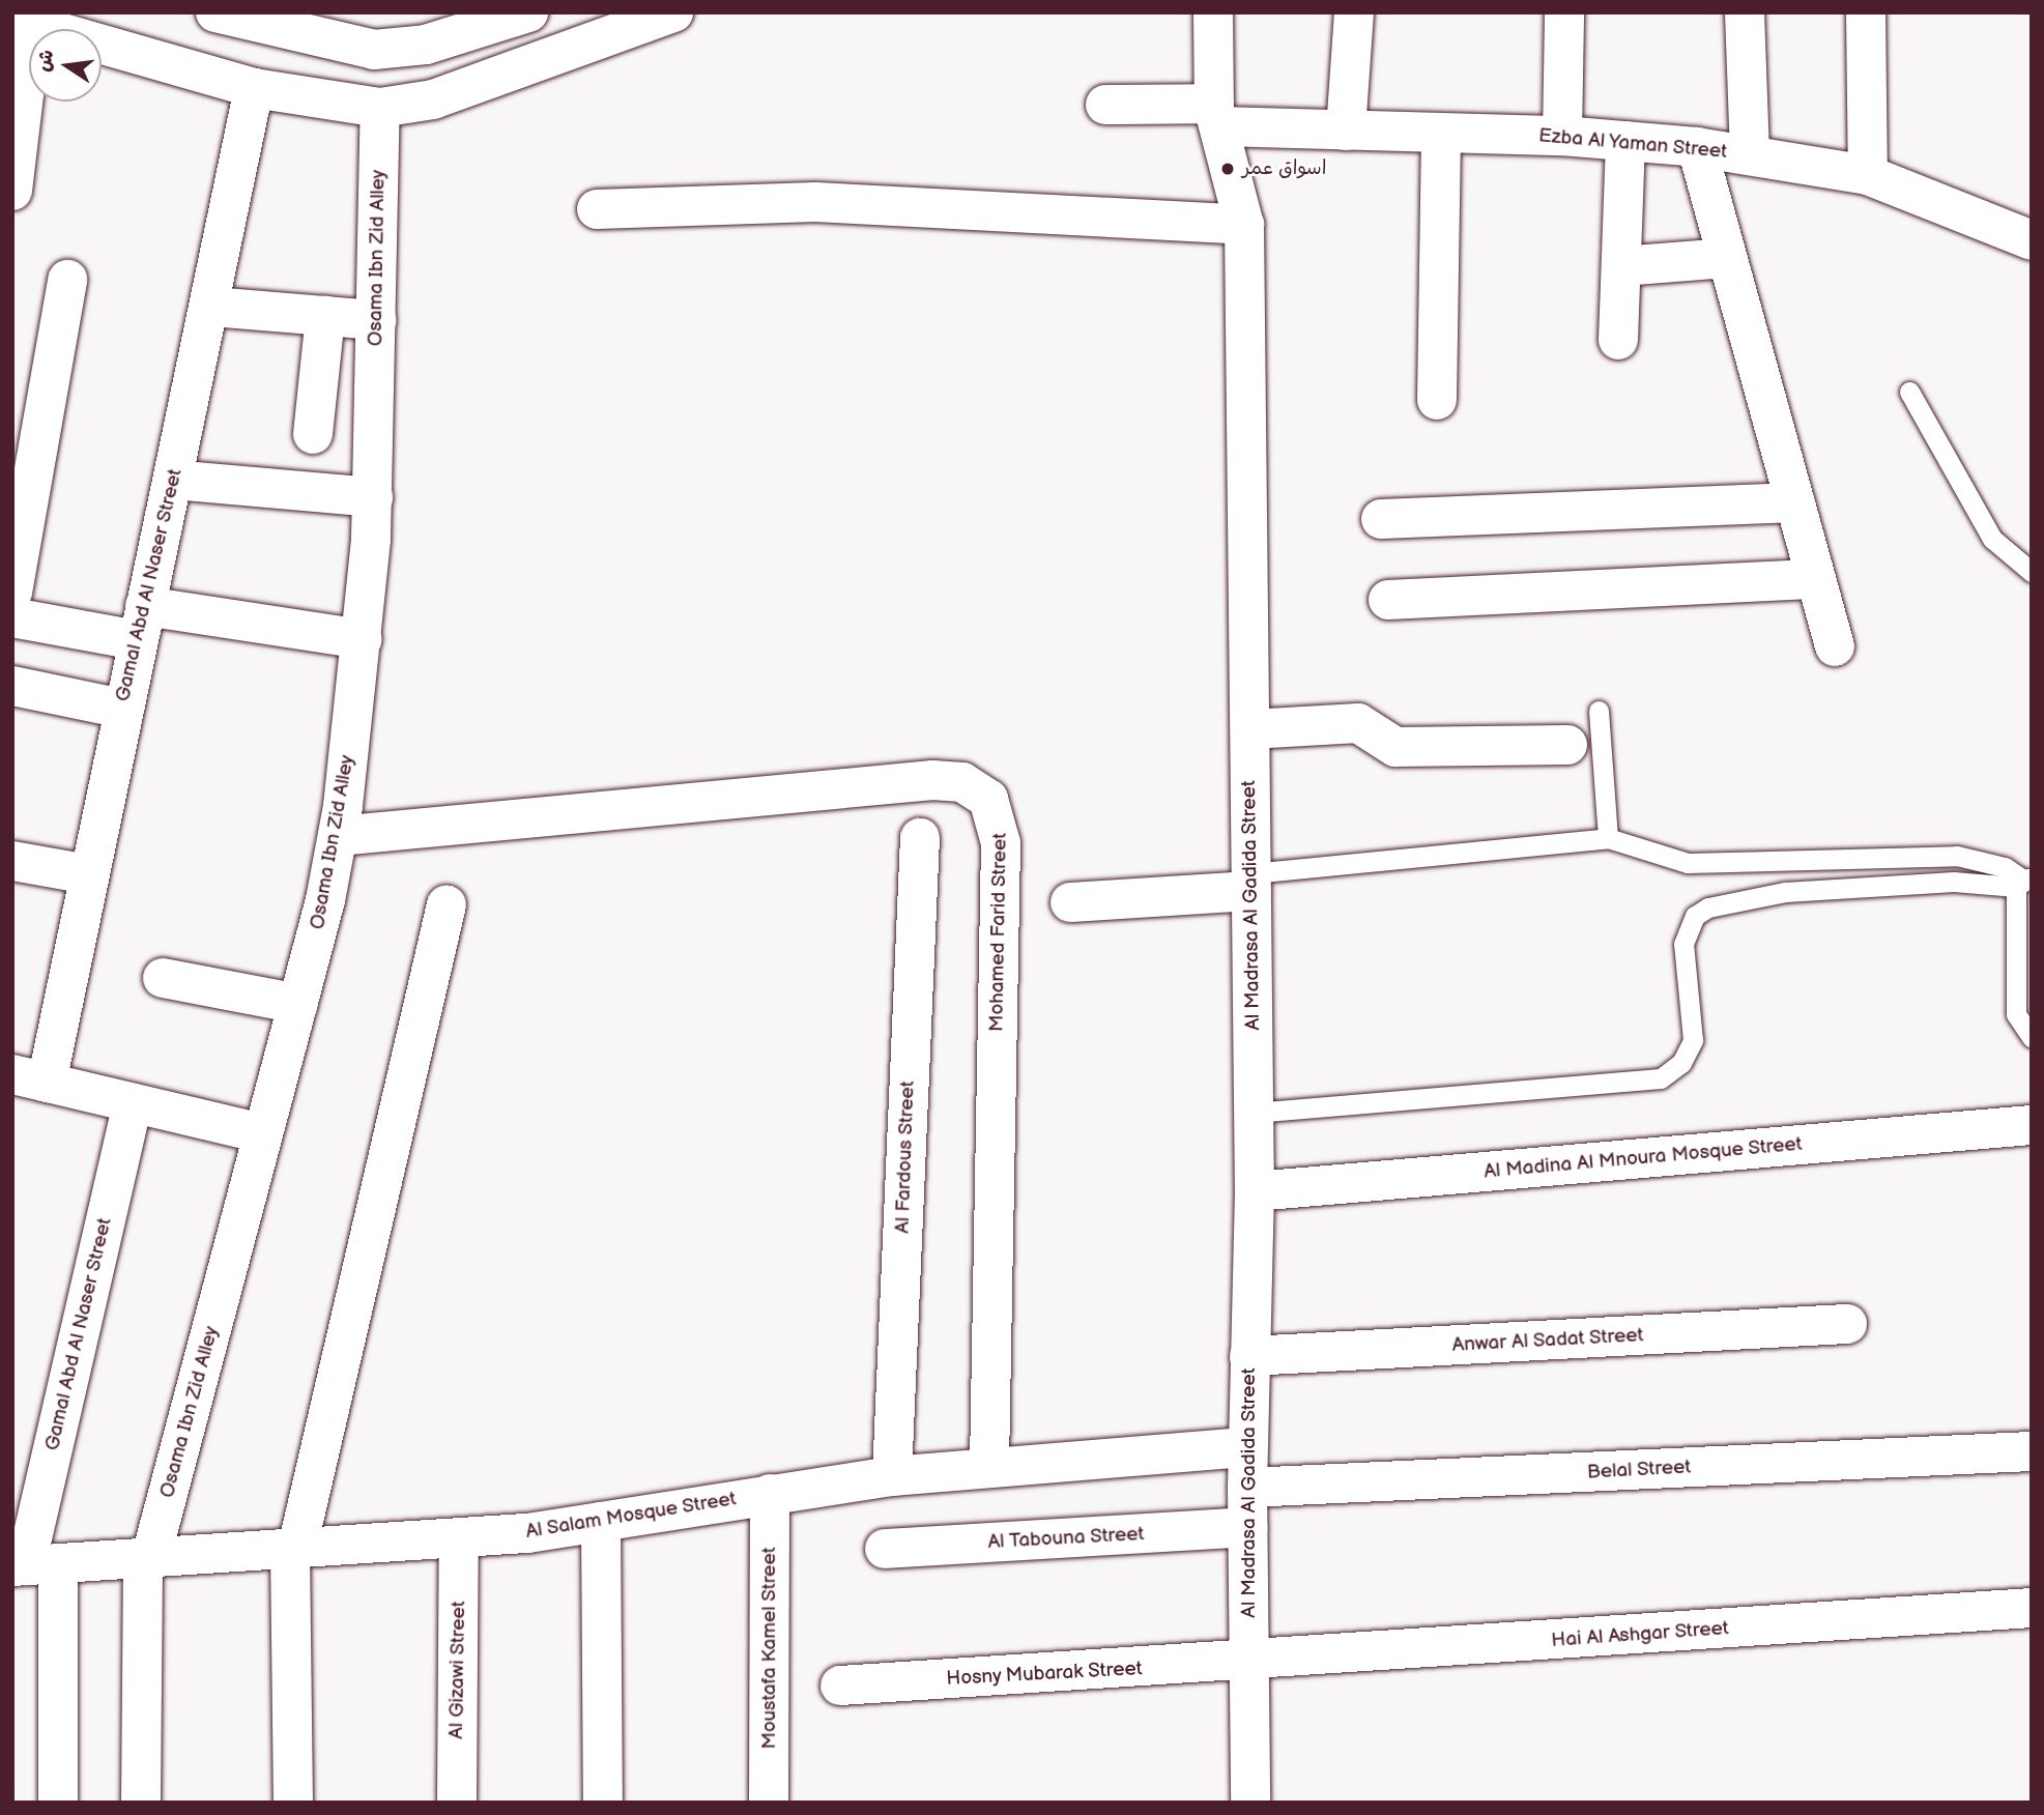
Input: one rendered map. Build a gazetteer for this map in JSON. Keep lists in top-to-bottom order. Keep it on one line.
{"streets":{"street":["Ezba Al Yaman Street","Osama Ibn Zid Alley","Gamal Abd Al Naser Street","Al Madrasa Al Gadida Street","Mohamed Farid Street","Al Fardous Street","Al Madina Al Mnoura Mosque Street","Anwar Al Sadat Street","Belal Street","Al Salam Mosque Street","Al Tabouna Street","Hai Al Ashgar Street","Moustafa Kamel Street","Al Gizawi Street","Hosny Mubarak Street"]},"crossings":[["Ezba Al Yaman Street","Al Madrasa Al Gadida Street"],["Osama Ibn Zid Alley","Mohamed Farid Street"],["Osama Ibn Zid Alley","Al Salam Mosque Street"],["Gamal Abd Al Naser Street","Al Salam Mosque Street"],["Al Madrasa Al Gadida Street","Al Madina Al Mnoura Mosque Street"],["Al Madrasa Al Gadida Street","Anwar Al Sadat Street"],["Al Madrasa Al Gadida Street","Belal Street"],["Al Madrasa Al Gadida Street","Al Salam Mosque Street"],["Al Madrasa Al Gadida Street","Al Tabouna Street"],["Al Madrasa Al Gadida Street","Hai Al Ashgar Street"],["Al Madrasa Al Gadida Street","Hosny Mubarak Street"],["Mohamed Farid Street","Al Salam Mosque Street"],["Al Fardous Street","Al Salam Mosque Street"],["Al Salam Mosque Street","Moustafa Kamel Street"],["Al Salam Mosque Street","Al Gizawi Street"],["Hai Al Ashgar Street","Hosny Mubarak Street"]],"places":["اسواق عمر"],"north":"left"}
